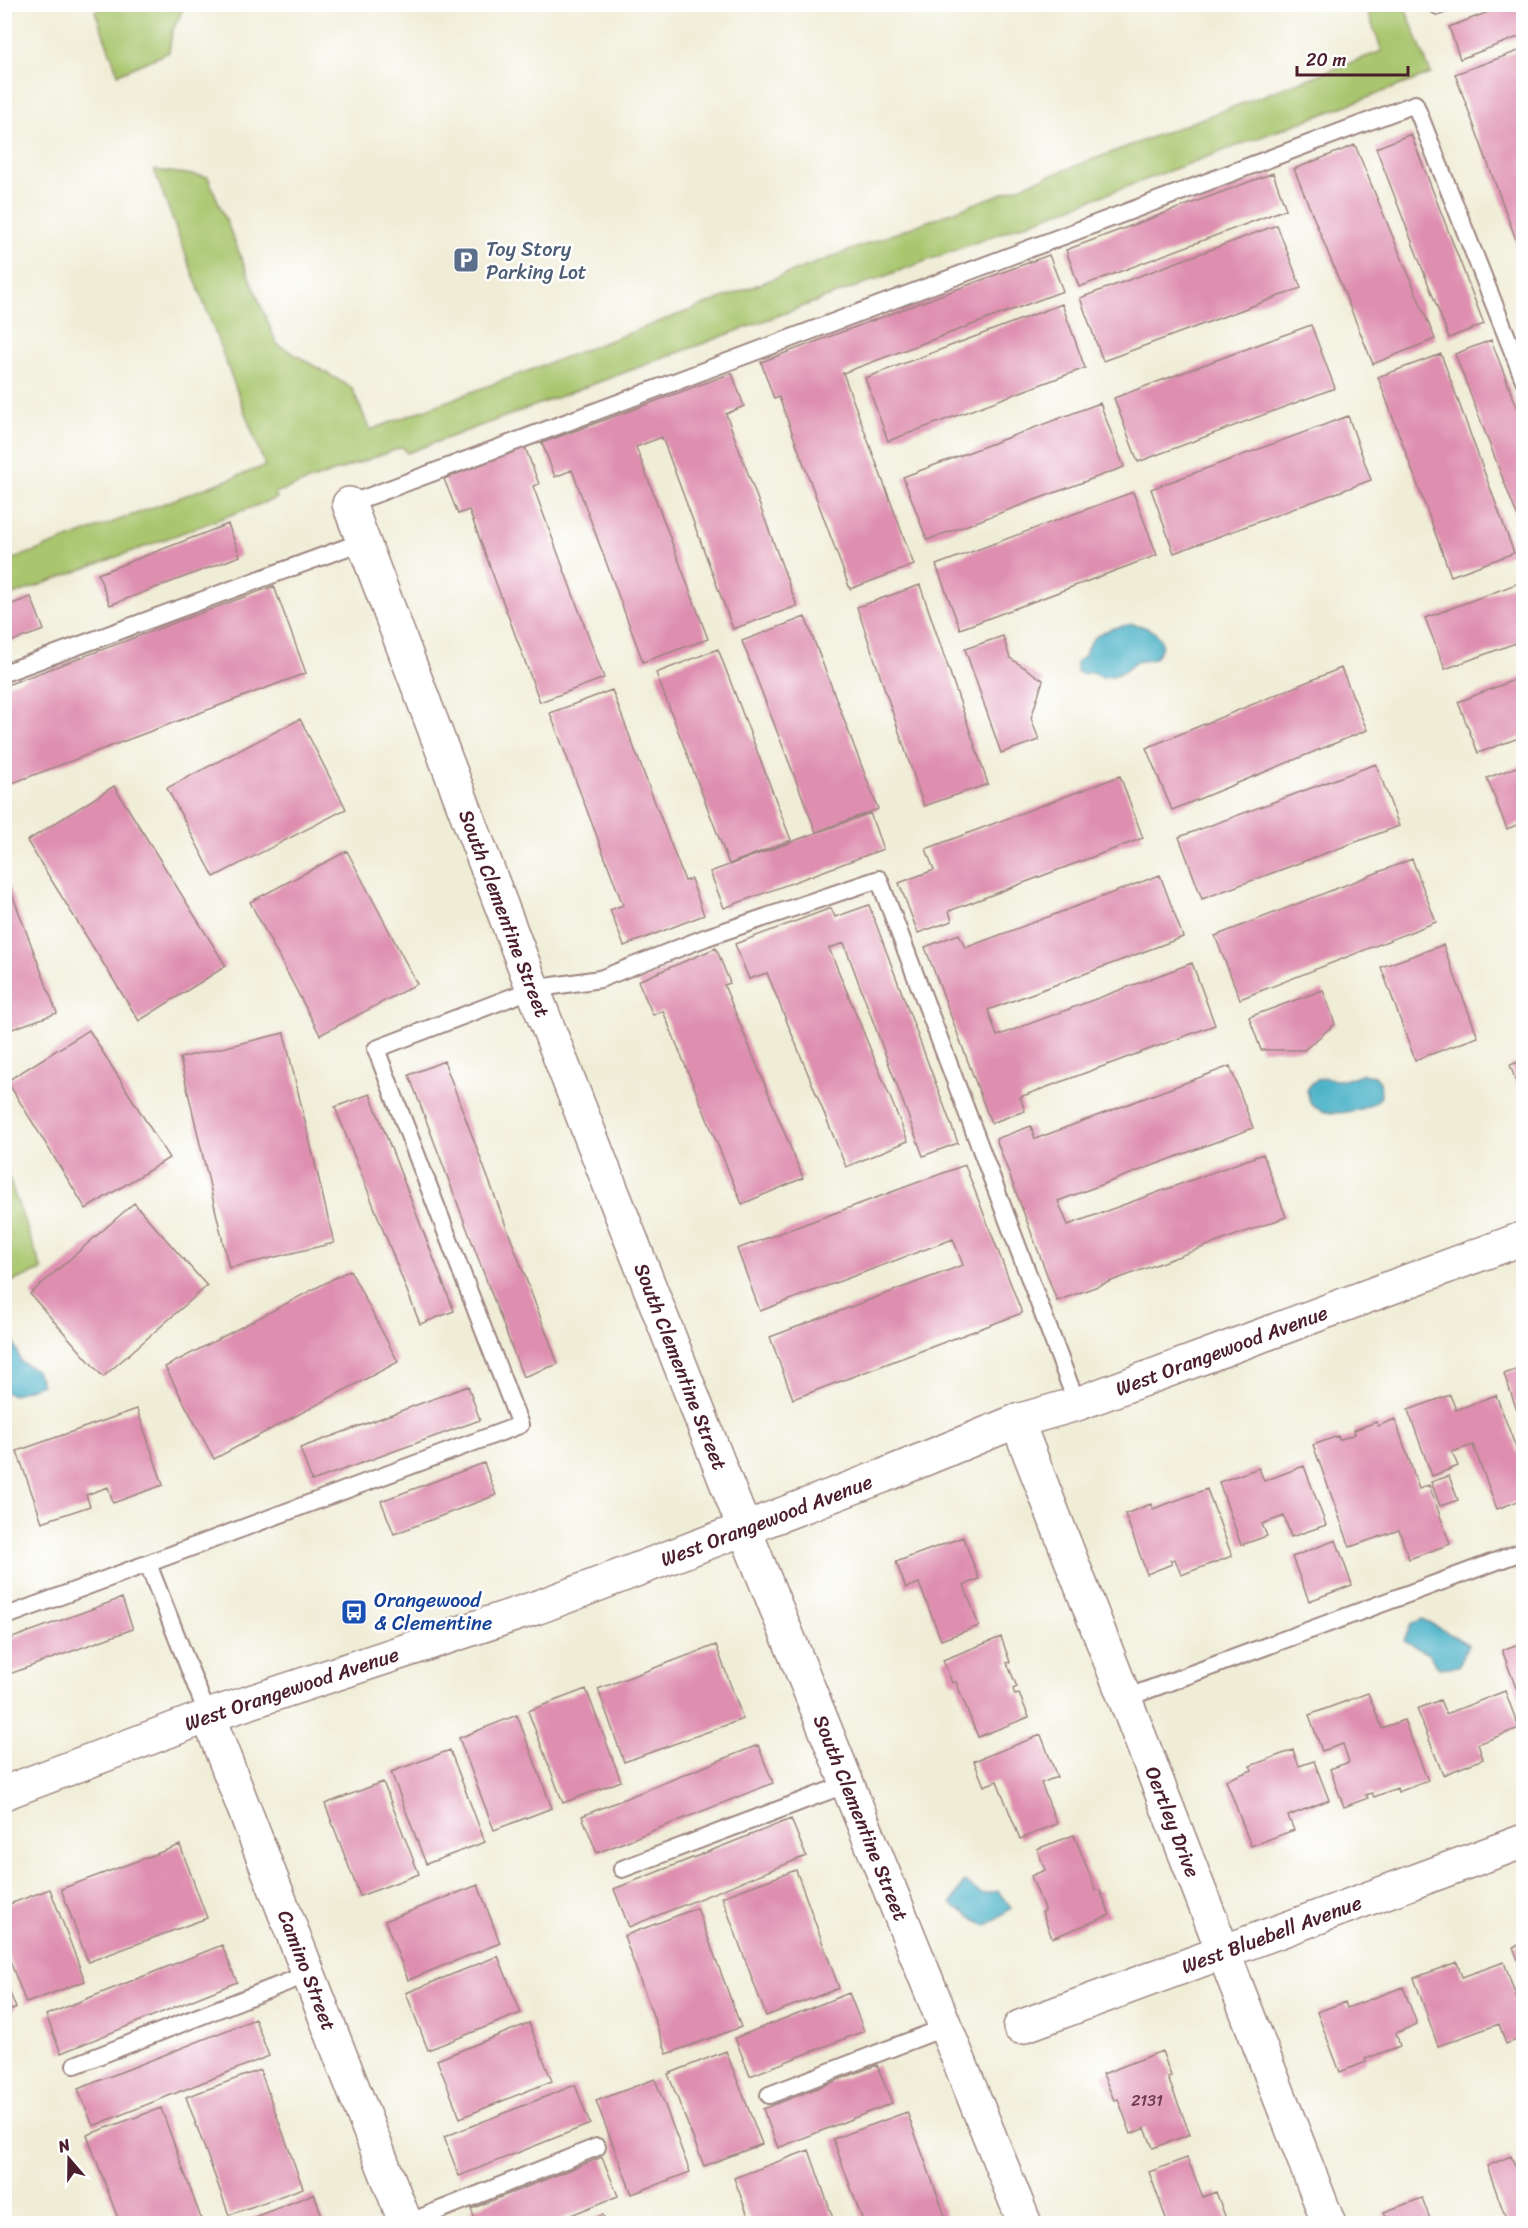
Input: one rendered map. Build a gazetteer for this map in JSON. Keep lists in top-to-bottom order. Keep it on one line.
{"streets":{"street":["South Clementine Street","West Orangewood Avenue","Oertley Drive","West Bluebell Avenue","Camino Street"]},"crossings":[["South Clementine Street","West Orangewood Avenue"],["West Orangewood Avenue","Oertley Drive"],["West Orangewood Avenue","Camino Street"],["Oertley Drive","West Bluebell Avenue"]],"places":{"parking":["Toy Story Parking Lot"],"bus stop":["Orangewood & Clementine"]},"house_numbers":["2131"],"scale_bar":"20 m","north":"top"}
